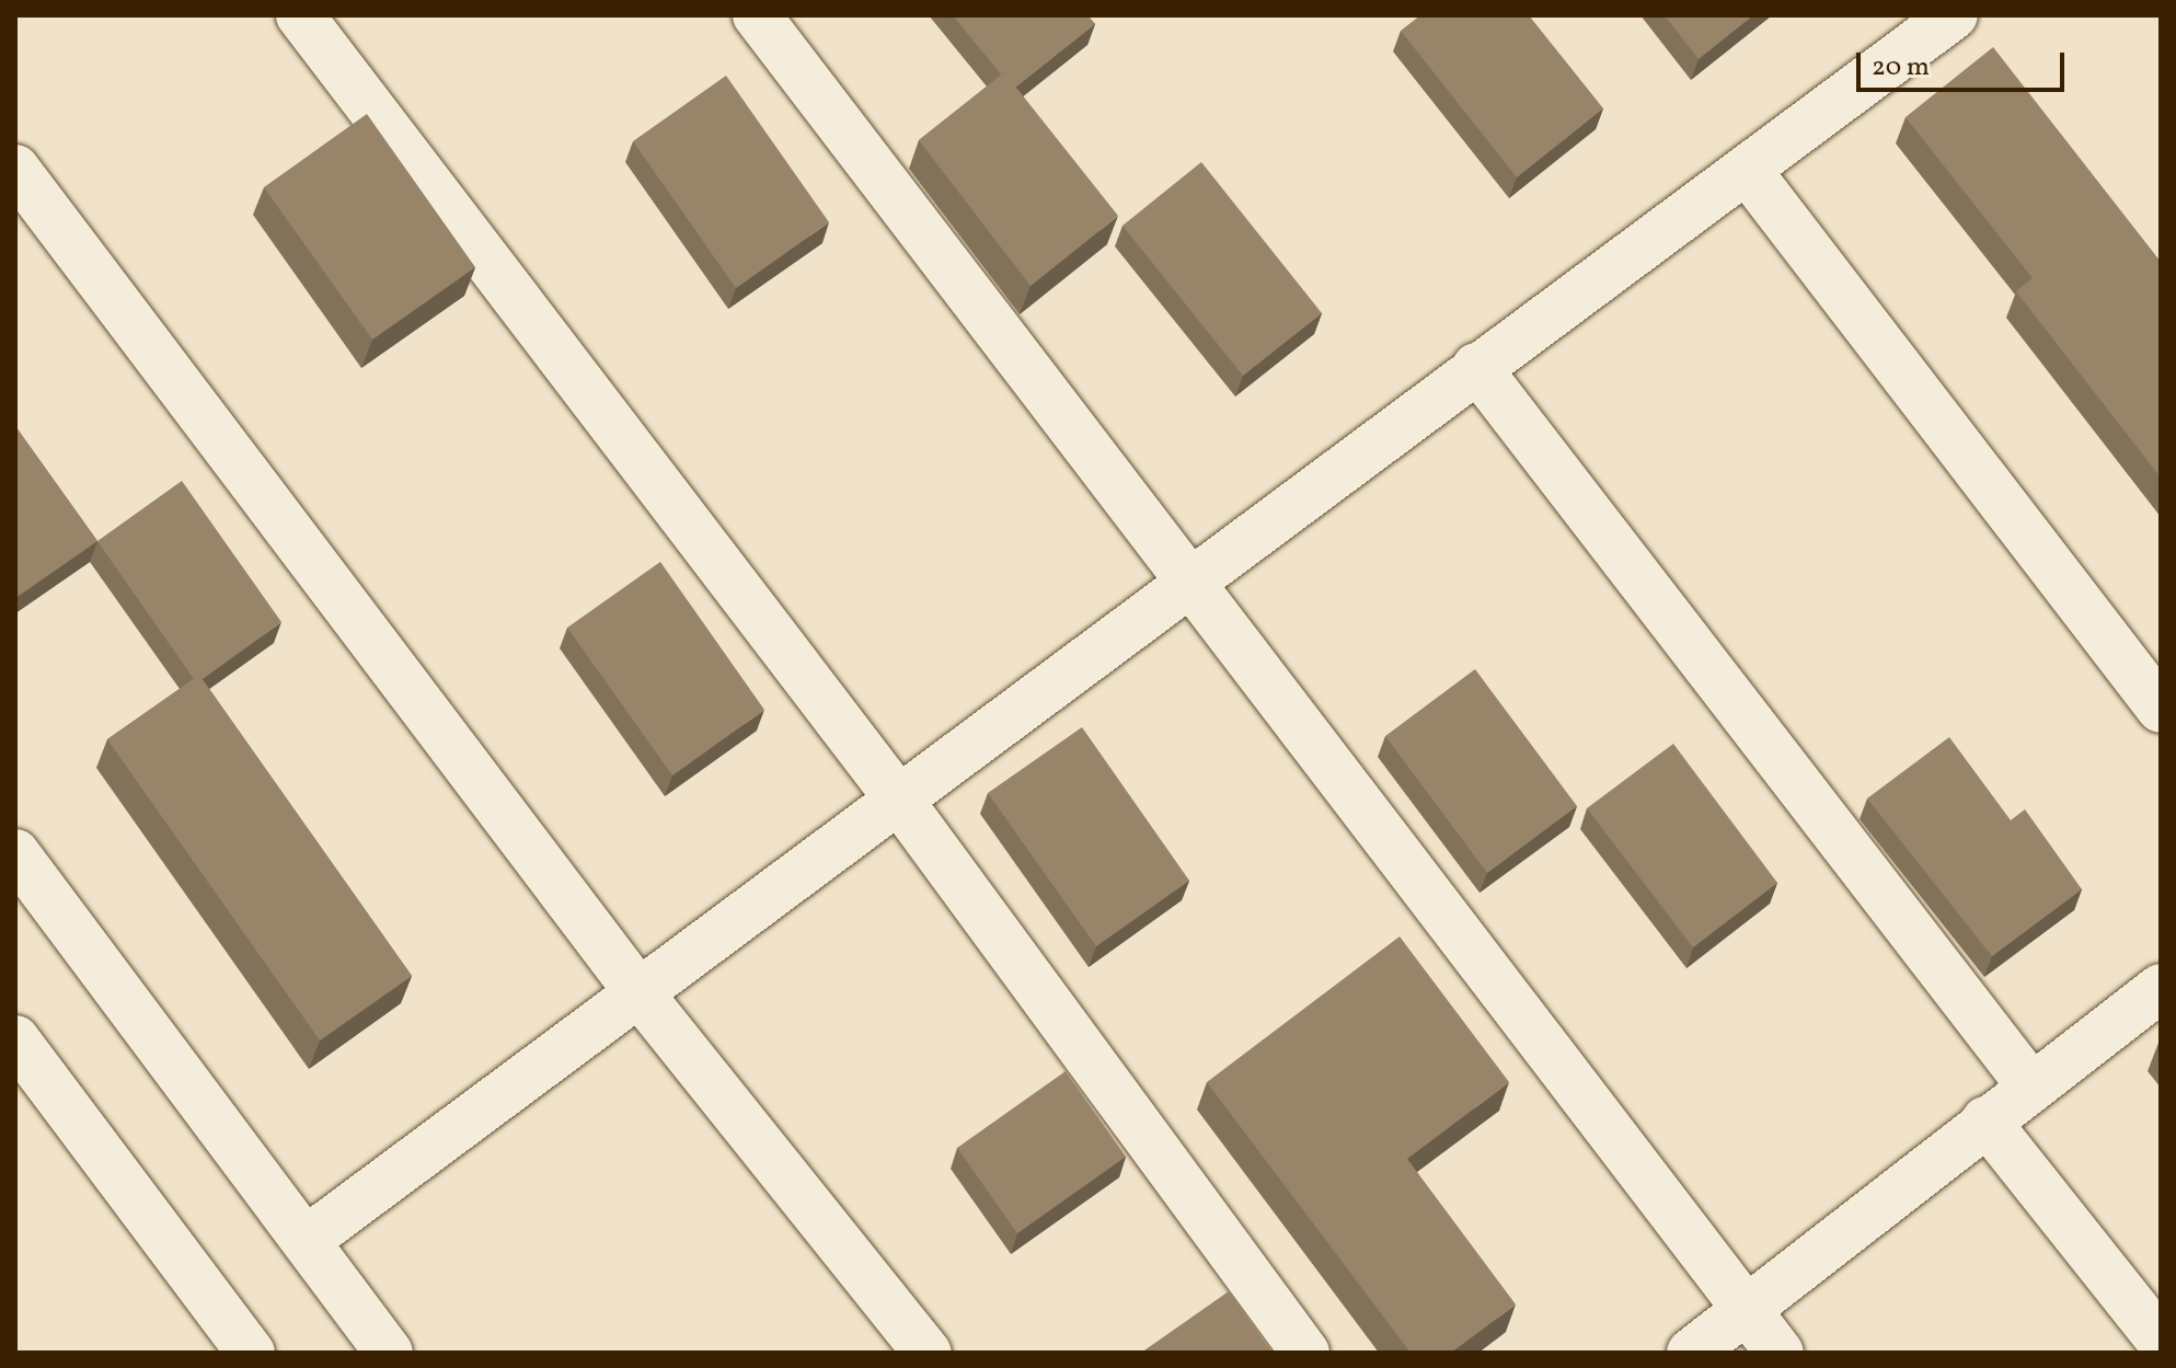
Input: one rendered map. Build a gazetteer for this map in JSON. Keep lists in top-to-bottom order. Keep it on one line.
{"scale_bar":"20 m"}
